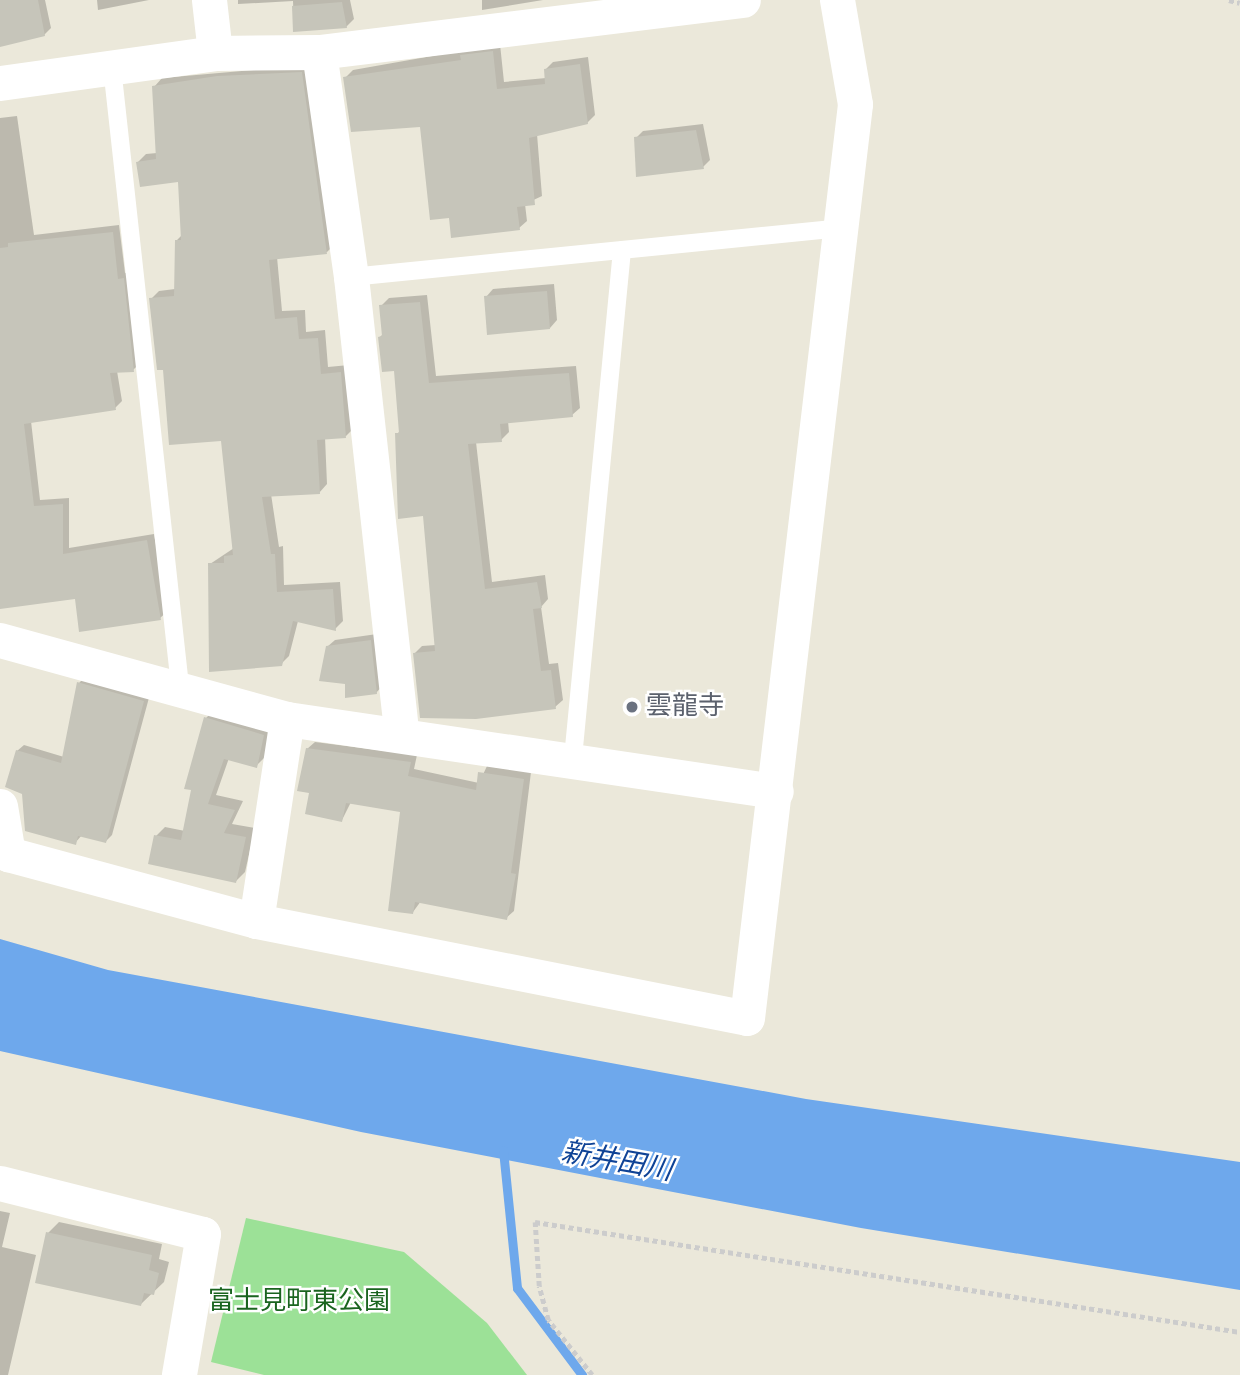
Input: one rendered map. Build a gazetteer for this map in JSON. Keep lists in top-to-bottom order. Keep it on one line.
{"water":["新井田川"],"parks":["富士見町東公園"],"places":["雲龍寺"]}
